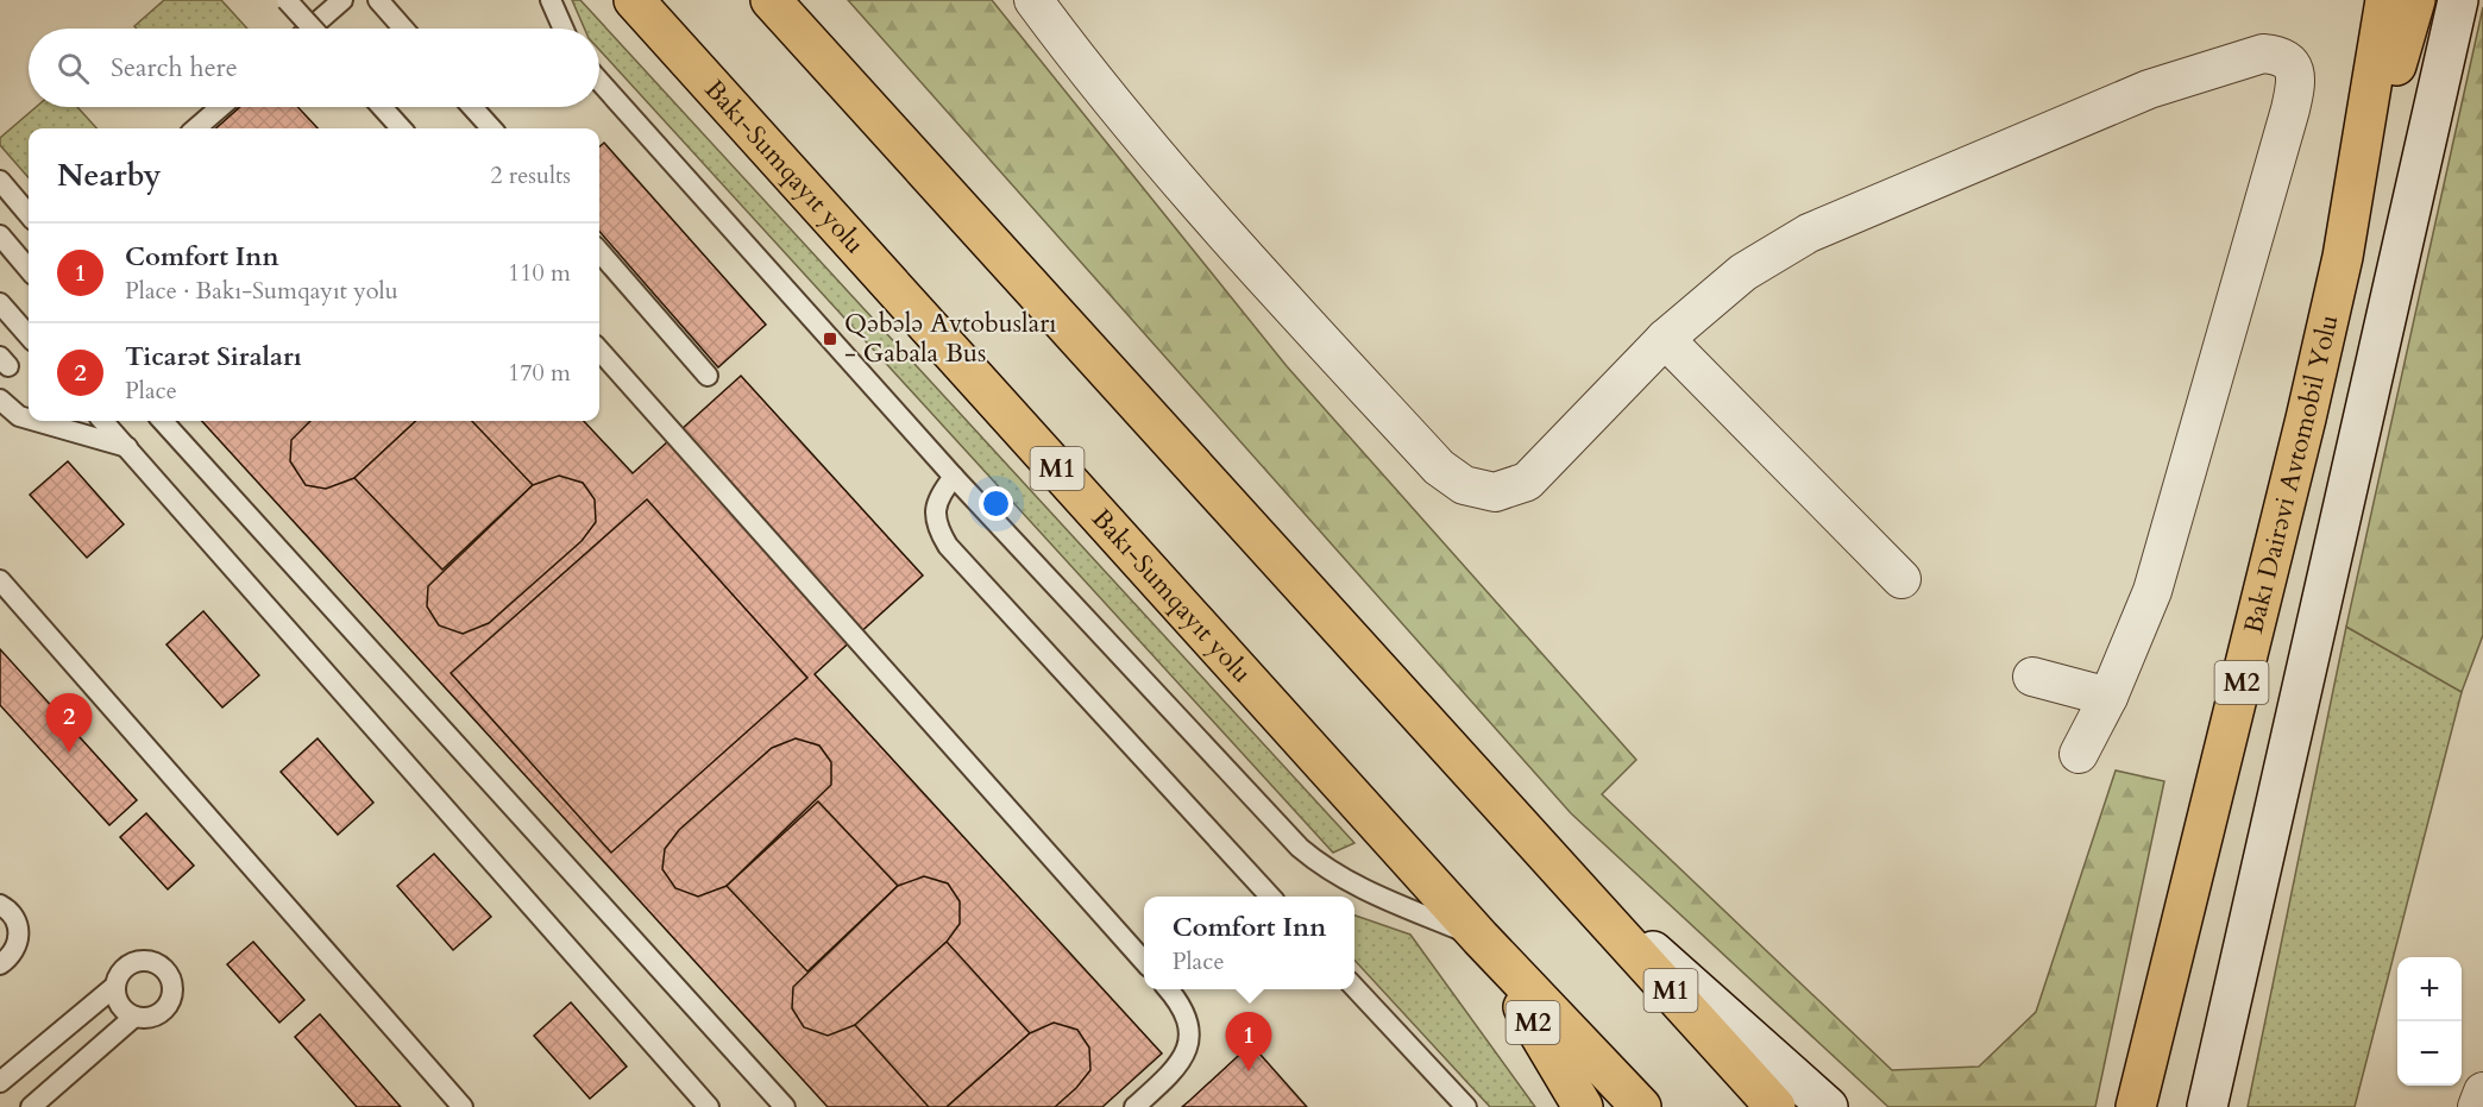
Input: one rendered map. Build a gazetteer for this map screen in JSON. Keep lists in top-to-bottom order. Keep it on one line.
{"streets":{"highway":["Bakı-Sumqayıt yolu","M1","Bakı Dairəvi Avtomobil Yolu","M2"]},"crossings":[["Bakı-Sumqayıt yolu","M1"],["Bakı-Sumqayıt yolu","M2"],["M1","M2"]],"places":{"transit":["Qəbələ Avtobusları - Gabala Bus"]},"page":{"search":"Search here","heading":["Nearby","2 results"],"list":[{"mark":"1","name":"Comfort Inn","note":"Place · Bakı-Sumqayıt yolu","value":"110 m"},{"mark":"2","name":"Ticarət Siraları","note":"Place","value":"170 m"}],"pins":["2","1"],"popup":["Comfort Inn","Place"],"map_buttons":["+","−"]}}
